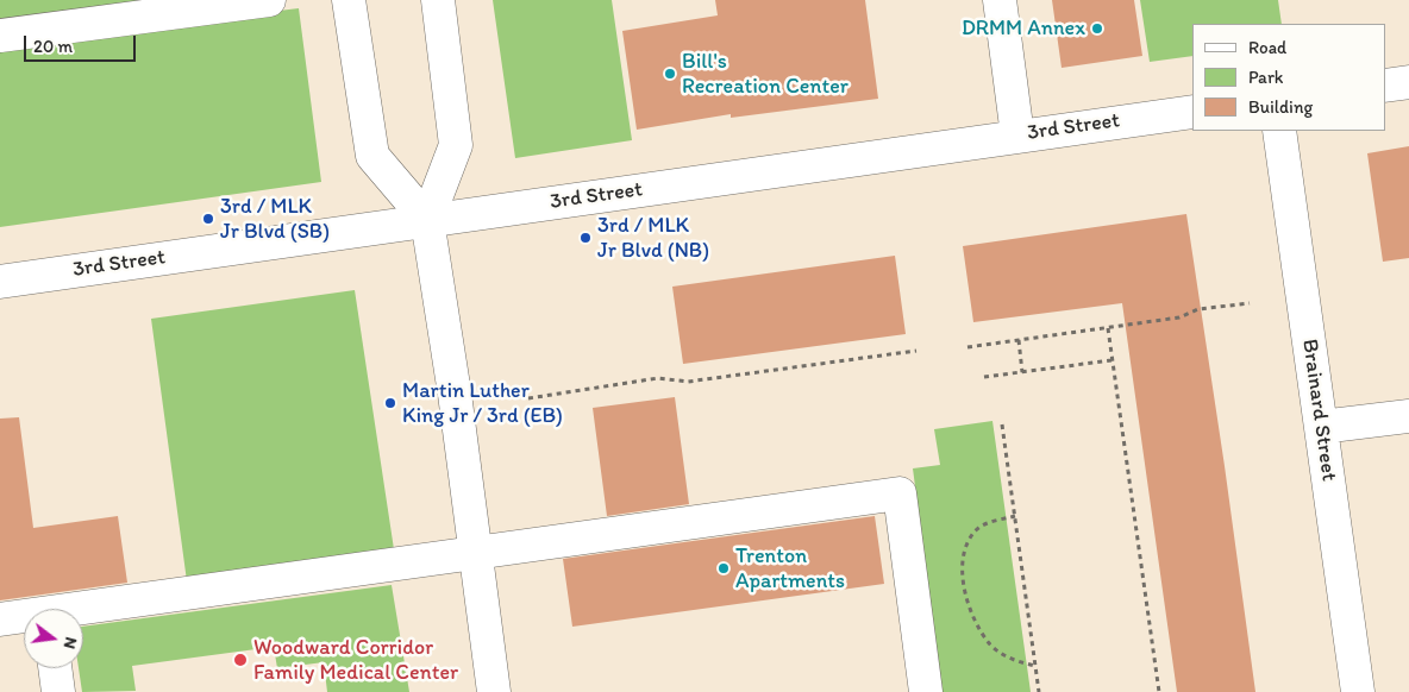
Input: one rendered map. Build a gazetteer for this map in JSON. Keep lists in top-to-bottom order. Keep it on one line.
{"streets":{"street":["3rd Street","Brainard Street"]},"places":["DRMM Annex","Bill's Recreation Center","3rd / MLK Jr Blvd (SB)","3rd / MLK Jr Blvd (NB)","Martin Luther King Jr / 3rd (EB)","Trenton Apartments","Woodward Corridor Family Medical Center"],"legend":["Road","Park","Building"],"scale_bar":"20 m","north":"right"}
